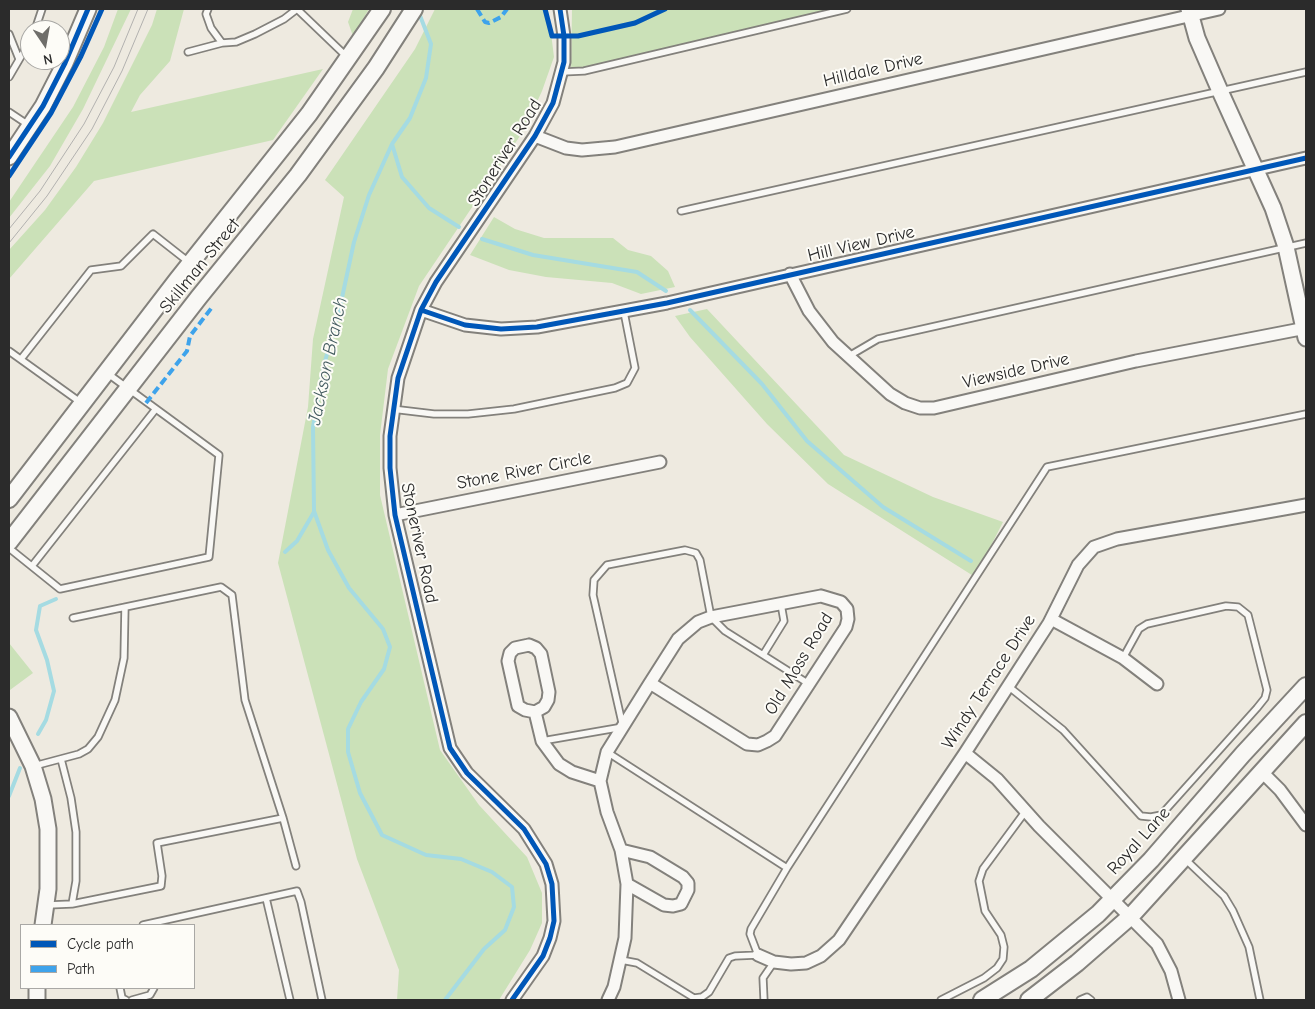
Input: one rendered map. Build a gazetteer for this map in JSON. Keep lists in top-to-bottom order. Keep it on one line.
{"streets":{"main road":["Skillman Street","Royal Lane"],"street":["Hilldale Drive","Stoneriver Road","Hill View Drive","Viewside Drive","Stone River Circle","Old Moss Road","Windy Terrace Drive"]},"crossings":[["Hilldale Drive","Stoneriver Road"],["Stoneriver Road","Hill View Drive"],["Stoneriver Road","Stone River Circle"],["Hill View Drive","Viewside Drive"]],"water":["Jackson Branch"],"legend":["Cycle path","Path"],"north":"bottom"}
